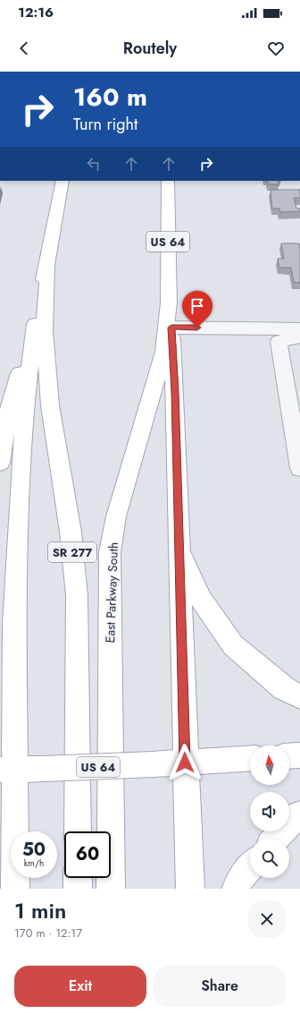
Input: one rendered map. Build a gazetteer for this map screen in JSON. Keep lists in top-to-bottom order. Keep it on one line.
{"streets":{"main road":["US 64","SR 277","East Parkway South"]},"crossings":[["US 64","East Parkway South"]],"north":"top","page":{"status":"12:16","header":"Routely","turn":["160 m","Turn right"],"speed":"50 km/h","limit":"60","heading":["1 min","170 m · 12:17"],"buttons":["Exit","Share"]}}
